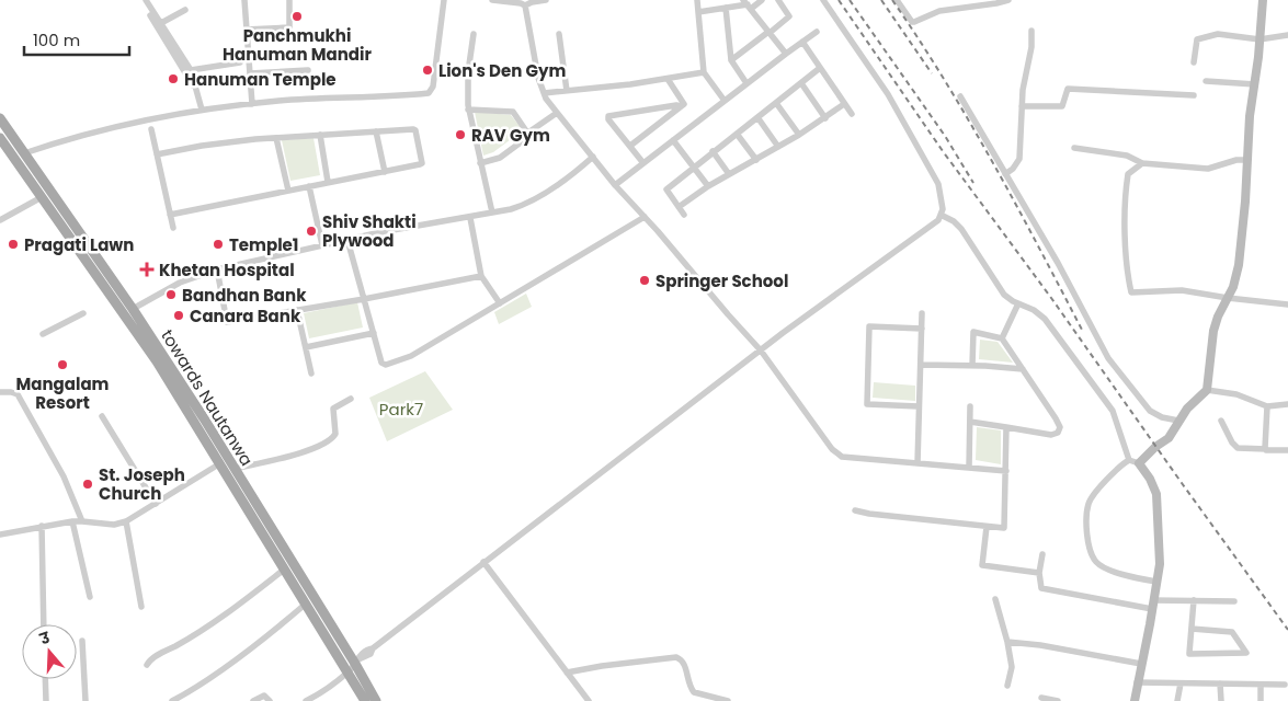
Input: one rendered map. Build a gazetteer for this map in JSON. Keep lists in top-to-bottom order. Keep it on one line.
{"streets":{"main road":["towards Nautanwa"]},"parks":["Park7"],"places":{"other":["Panchmukhi Hanuman Mandir","Lion's Den Gym","Hanuman Temple","RAV Gym","Shiv Shakti Plywood","Pragati Lawn","Temple1","Springer School","Bandhan Bank","Canara Bank","Mangalam Resort","St. Joseph Church"],"health":["Khetan Hospital"]},"scale_bar":"100 m","north":"top"}
